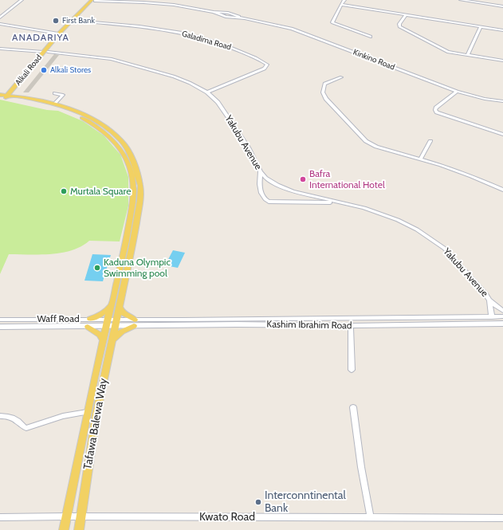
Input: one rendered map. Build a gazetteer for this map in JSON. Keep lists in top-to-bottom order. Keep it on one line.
{"streets":{"main road":["Alkali Road","Tafawa Balewa Way"],"street":["Galadima Road","Kinkino Road","Yakubu Avenue","Waff Road","Kashim Ibrahim Road","Kwato Road"]},"crossings":[["Galadima Road","Alkali Road"],["Galadima Road","Yakubu Avenue"],["Kinkino Road","Alkali Road"],["Alkali Road","Yakubu Avenue"],["Alkali Road","Tafawa Balewa Way"],["Yakubu Avenue","Kashim Ibrahim Road"],["Waff Road","Kashim Ibrahim Road"],["Waff Road","Tafawa Balewa Way"],["Kashim Ibrahim Road","Tafawa Balewa Way"],["Tafawa Balewa Way","Kwato Road"]],"districts":["ANADARIYA"],"places":["First Bank","Alkali Stores","Bafra International Hotel","Murtala Square","Kaduna Olympic Swimming pool","Interconntinental Bank"]}
